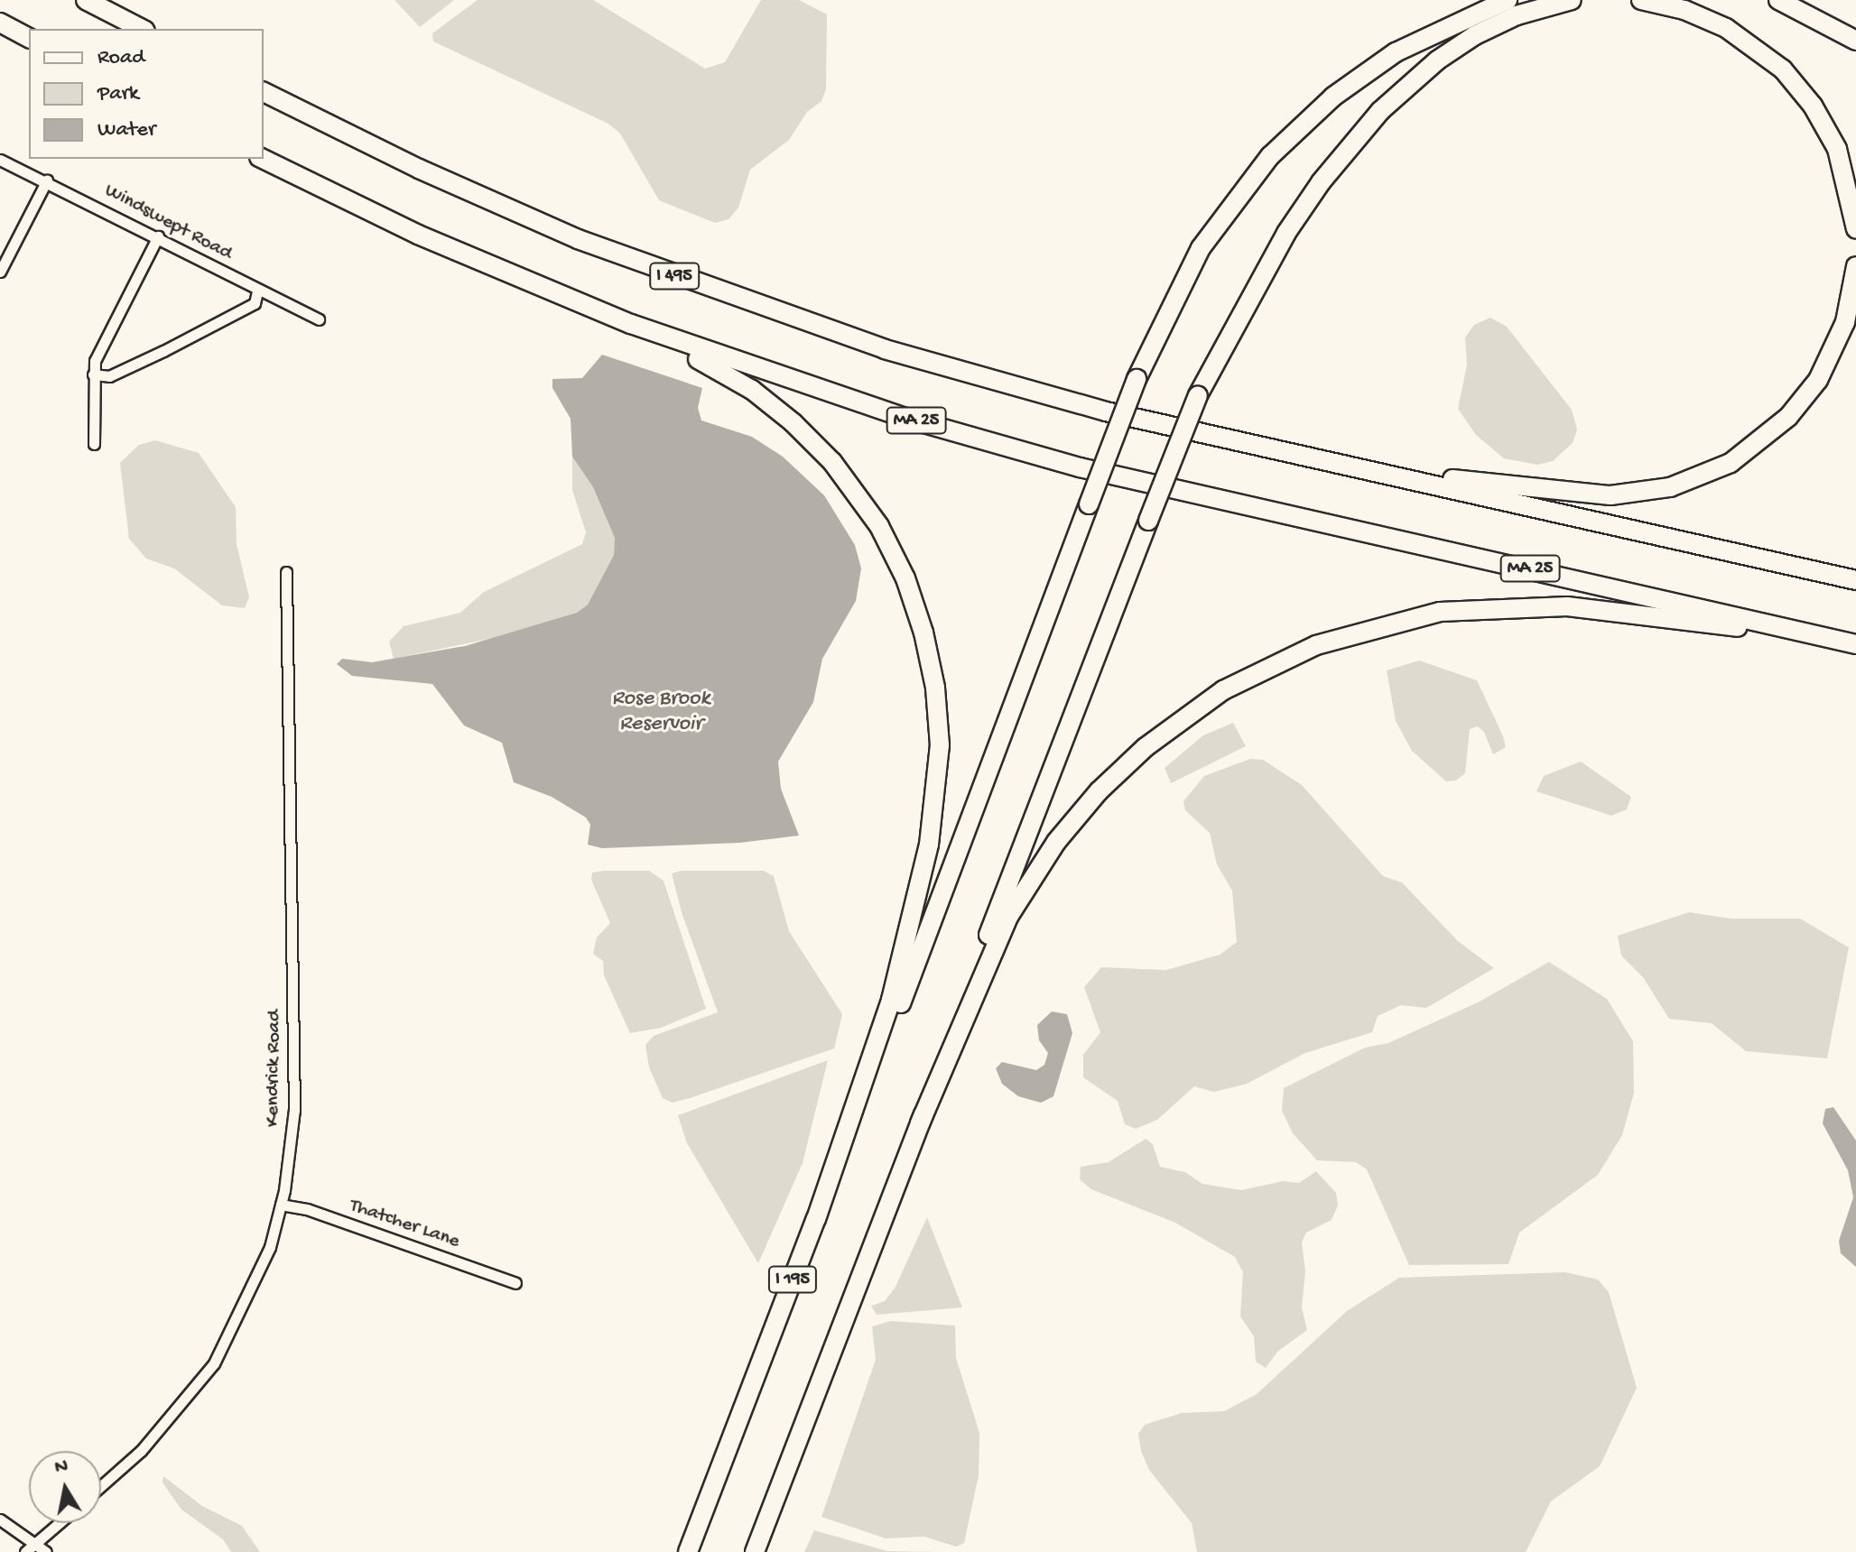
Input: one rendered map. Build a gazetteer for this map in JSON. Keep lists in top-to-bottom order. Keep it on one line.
{"streets":{"highway":["I 495","MA 25","I 195"],"street":["Windswept Road","Kendrick Road","Thatcher Lane"]},"crossings":[["Kendrick Road","Thatcher Lane"]],"water":["Rose Brook Reservoir"],"legend":["Road","Park","Water"],"north":"top"}
